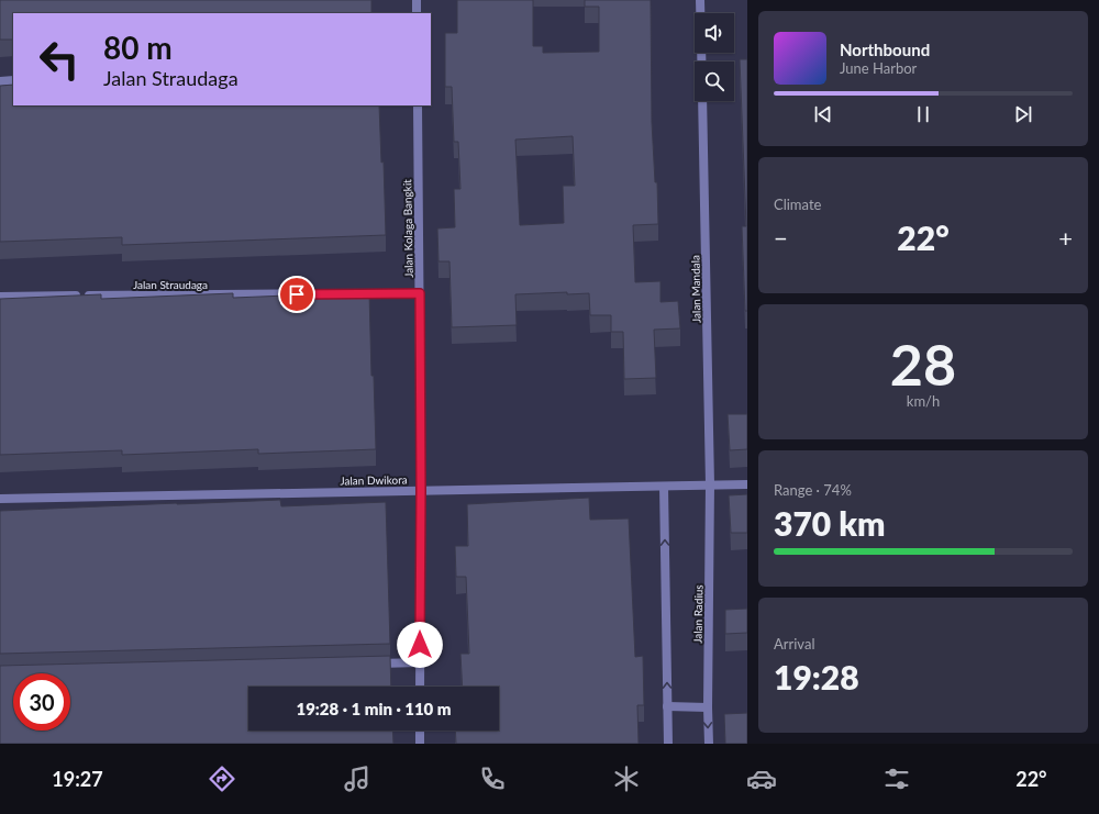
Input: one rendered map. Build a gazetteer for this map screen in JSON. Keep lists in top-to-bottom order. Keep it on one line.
{"streets":{"street":["Jalan Kolaga Bangkit","Jalan Straudaga","Jalan Mandala","Jalan Dwikora","Jalan Radius"]},"crossings":[["Jalan Kolaga Bangkit","Jalan Straudaga"],["Jalan Kolaga Bangkit","Jalan Dwikora"],["Jalan Mandala","Jalan Dwikora"],["Jalan Mandala","Jalan Radius"],["Jalan Dwikora","Jalan Radius"]],"page":{"turn":["80 m","Jalan Straudaga"],"song":["Northbound","June Harbor"],"tile":["Climate",["28","km/h"],["Range · 74%","370 km"],["Arrival","19:28"]],"heat":["−","22°","+"],"limit":"30","trip":"19:28 · 1 min · 110 m","tabs":["19:27","22°"]}}
